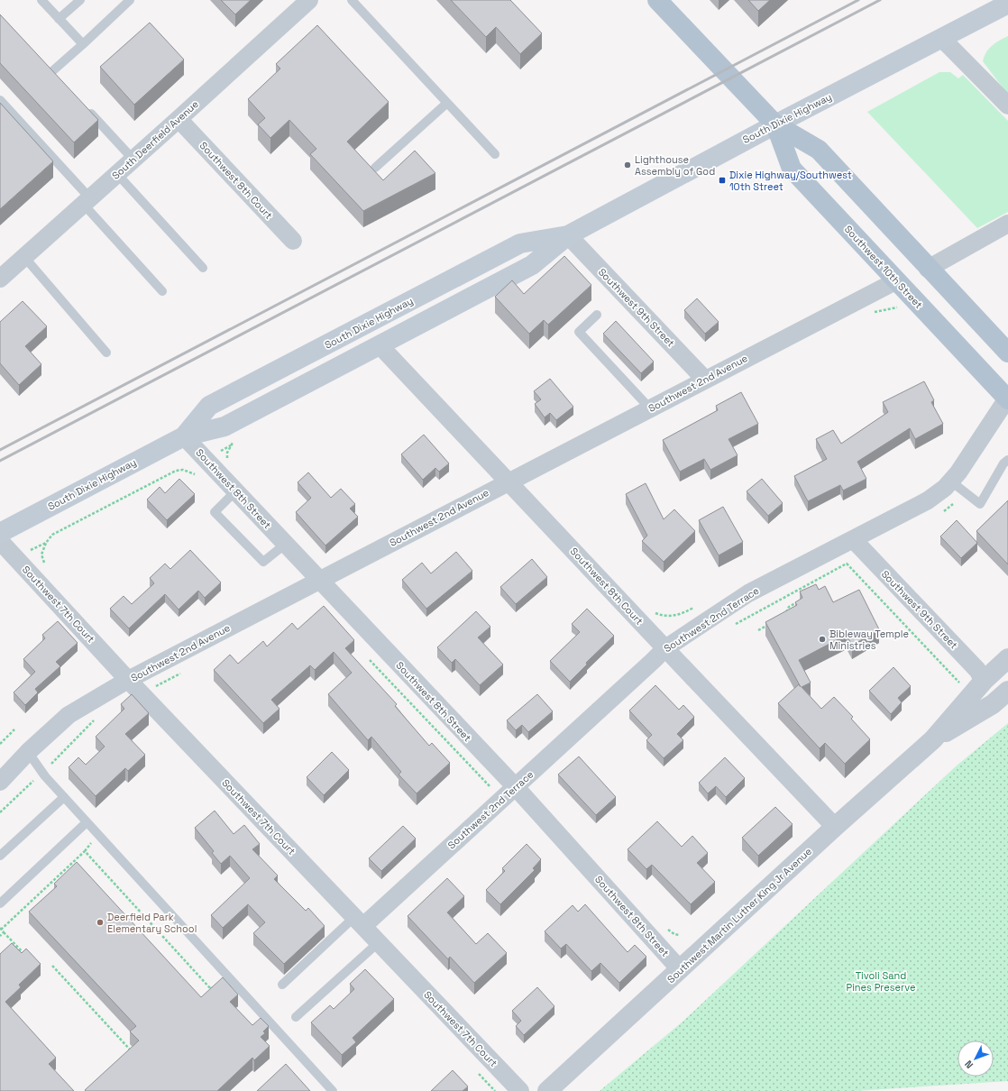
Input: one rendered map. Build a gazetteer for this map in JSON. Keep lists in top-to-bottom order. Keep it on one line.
{"streets":{"main road":["South Dixie Highway","Southwest 10th Street"],"street":["South Deerfield Avenue","Southwest 8th Court","Southwest 9th Street","Southwest 2nd Avenue","Southwest 8th Street","Southwest 7th Court","Southwest 2nd Terrace","Southwest Martin Luther King Jr Avenue"]},"crossings":[["South Dixie Highway","Southwest 8th Court"],["South Dixie Highway","Southwest 10th Street"],["South Dixie Highway","Southwest 9th Street"],["South Dixie Highway","Southwest 8th Street"],["South Deerfield Avenue","Southwest 8th Court"],["Southwest 8th Court","Southwest 2nd Avenue"],["Southwest 8th Court","Southwest 2nd Terrace"],["Southwest 8th Court","Southwest Martin Luther King Jr Avenue"],["Southwest 10th Street","Southwest 2nd Avenue"],["Southwest 10th Street","Southwest 2nd Terrace"],["Southwest 9th Street","Southwest 2nd Avenue"],["Southwest 9th Street","Southwest 2nd Terrace"],["Southwest 9th Street","Southwest Martin Luther King Jr Avenue"],["Southwest 2nd Avenue","Southwest 8th Street"],["Southwest 2nd Avenue","Southwest 7th Court"],["Southwest 8th Street","Southwest 2nd Terrace"],["Southwest 8th Street","Southwest Martin Luther King Jr Avenue"],["Southwest 7th Court","Southwest 2nd Terrace"]],"parks":["Tivoli Sand Pines Preserve"],"places":{"other":["Lighthouse Assembly of God","Bibleway Temple Ministries","Deerfield Park Elementary School"],"transit":["Dixie Highway/Southwest 10th Street"]},"north":"bottom left"}
